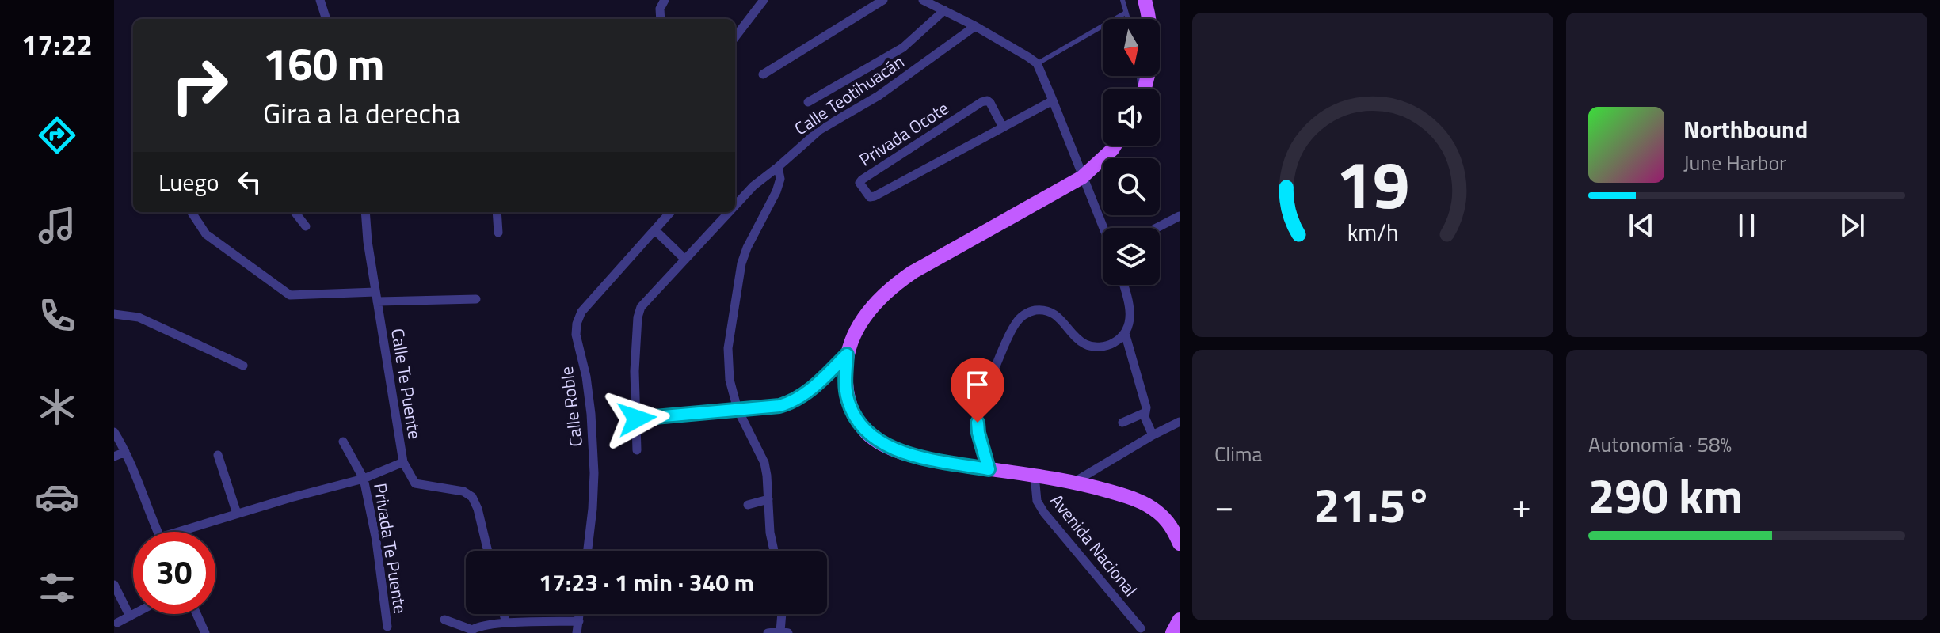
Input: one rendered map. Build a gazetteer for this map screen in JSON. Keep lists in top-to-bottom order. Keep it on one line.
{"streets":{"street":["Calle Teotihuacán","Privada Ocote","Calle Te Puente","Calle Roble","Avenida Nacional","Privada Te Puente"]},"crossings":[["Calle Te Puente","Privada Te Puente"]],"north":"bottom","page":{"tabs":"17:22","turn":["160 m","Gira a la derecha"],"song":["Northbound","June Harbor"],"then":"Luego","tile":["Clima",["Autonomía · 58%","290 km"]],"heat":["−","21.5°","+"],"limit":"30","trip":"17:23 · 1 min · 340 m","gauge":["19","km/h"]}}
